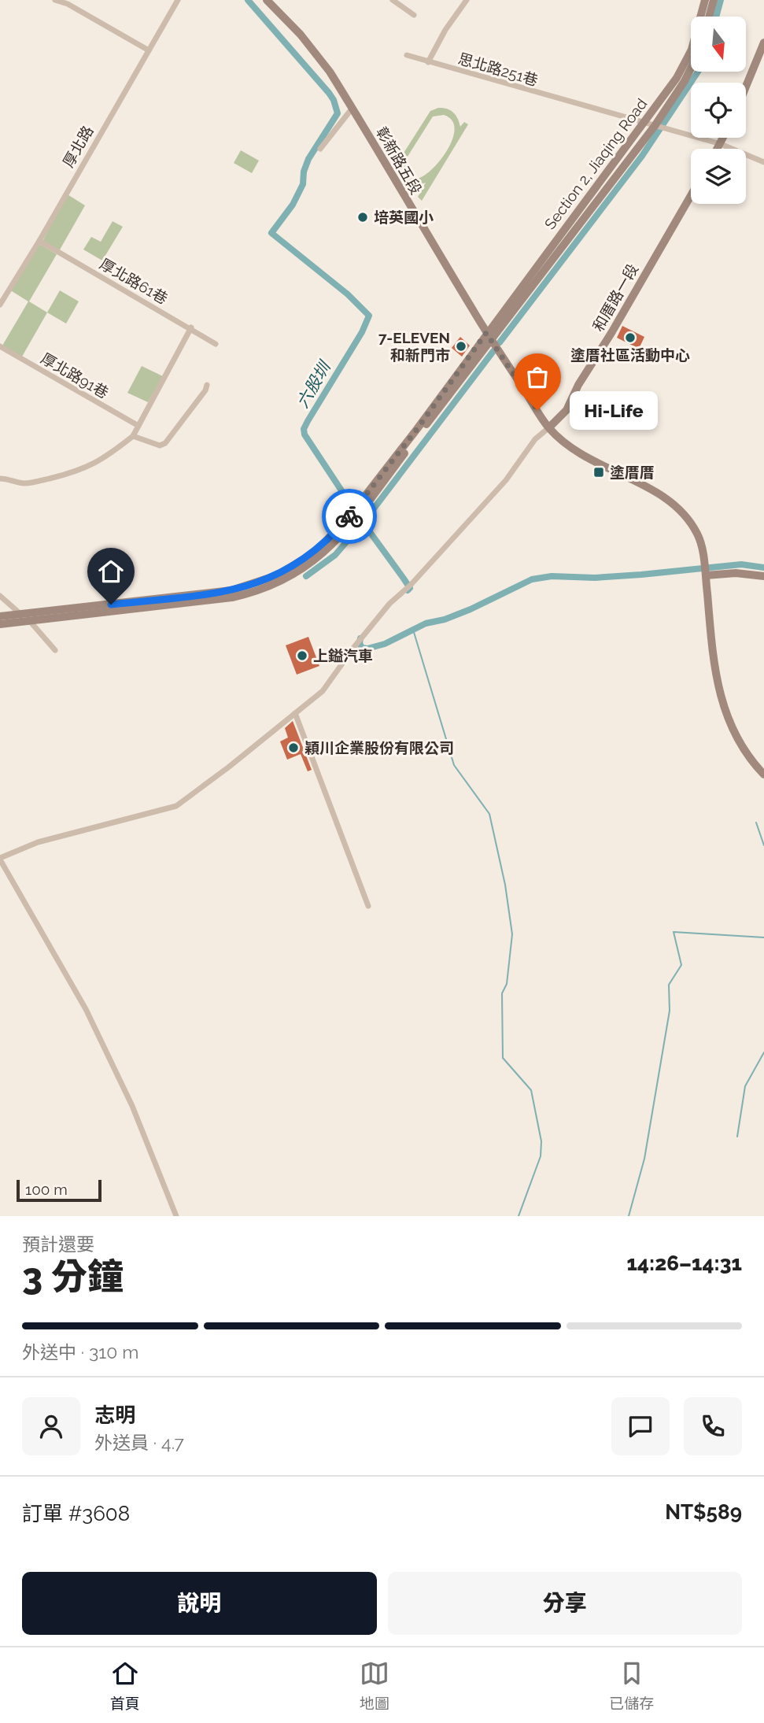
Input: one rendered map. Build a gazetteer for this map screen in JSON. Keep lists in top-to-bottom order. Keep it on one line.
{"streets":{"street":["思北路251巷","厚北路","彰新路五段","Section 2, Jiaqing Road","厚北路61巷","和厝路一段","厚北路91巷"]},"crossings":[["思北路251巷","Section 2, Jiaqing Road"],["厚北路","厚北路61巷"],["彰新路五段","Section 2, Jiaqing Road"],["彰新路五段","和厝路一段"]],"water":["六股圳"],"places":{"other":["培英國小","塗厝社區活動中心","7-ELEVEN 和新門市","Hi-Life","上鎰汽車","穎川企業股份有限公司"],"transit":["塗厝厝"]},"scale_bar":"100 m","north":"bottom","page":{"bubble":"Hi-Life","scale":"100 m","heading":["3 分鐘","預計還要","14:26–14:31"],"panel":["志明","外送員 · 4.7","訂單 #3608","NT$589"],"bar":"外送中 · 310 m","buttons":["說明","分享"],"tabs":["首頁","地圖","已儲存"]}}
